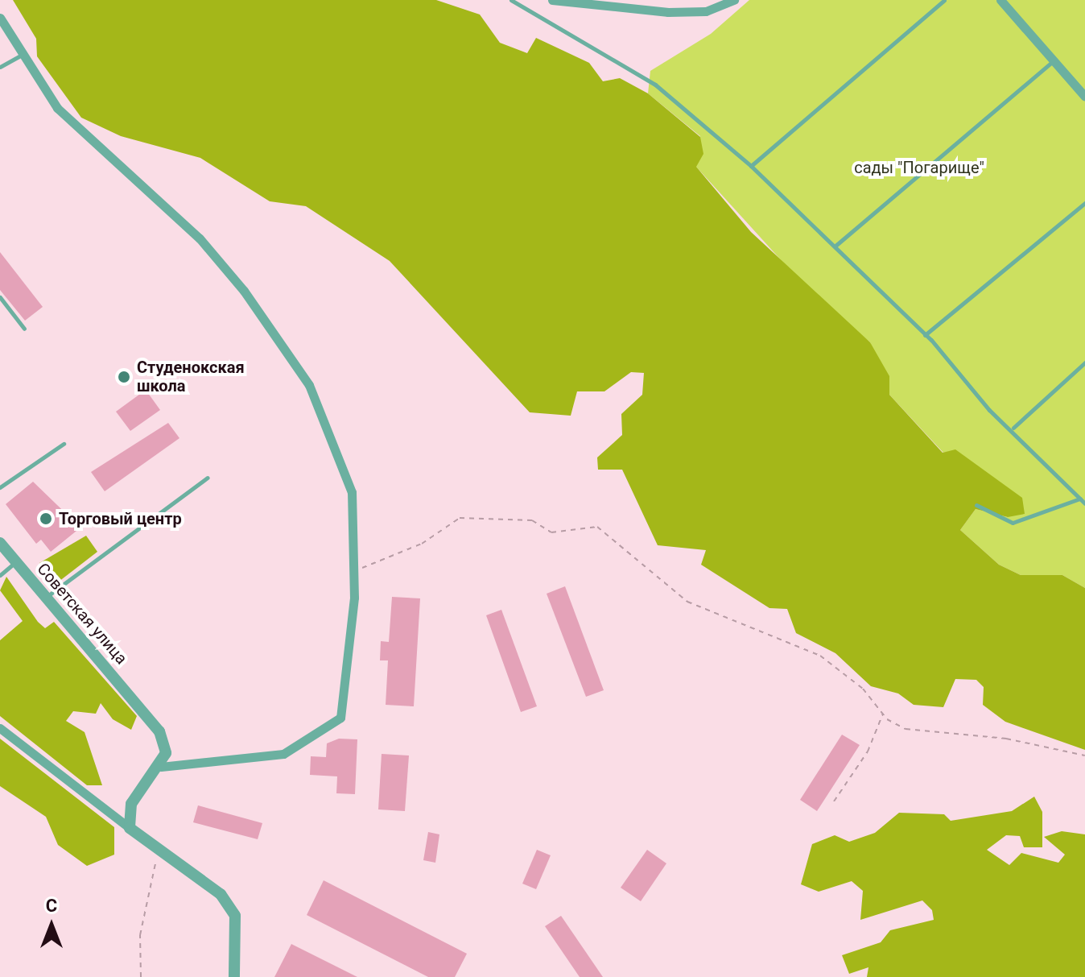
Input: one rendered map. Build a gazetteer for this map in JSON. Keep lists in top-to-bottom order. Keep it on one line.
{"streets":{"street":["Советская улица"]},"parks":["сады \"Погарище\""],"places":["Студенокская школа","Торговый центр"],"north":"top"}
